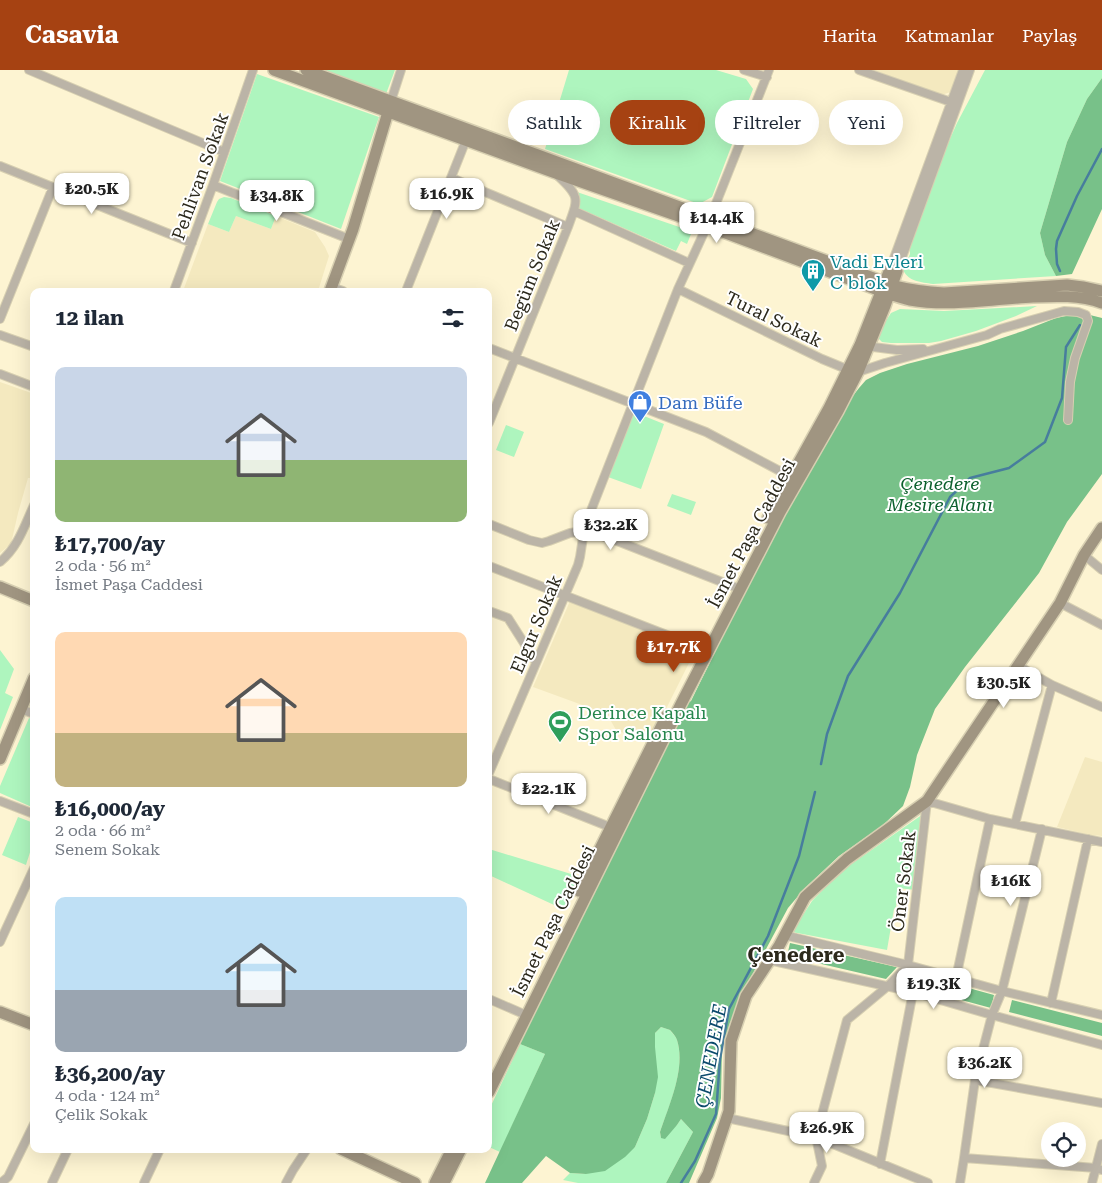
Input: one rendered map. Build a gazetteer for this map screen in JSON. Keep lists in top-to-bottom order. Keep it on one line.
{"streets":{"main road":["İsmet Paşa Caddesi"],"street":["Pehlivan Sokak","Begüm Sokak","Tural Sokak","Elgur Sokak","Öner Sokak"]},"crossings":[["Tural Sokak","İsmet Paşa Caddesi"],["Tural Sokak","Elgur Sokak"]],"districts":["Çenedere"],"water":["ÇENEDERE"],"parks":["Çenedere Mesire Alanı"],"places":{"building":["Vadi Evleri C blok"],"shop":["Dam Büfe"],"sports":["Derince Kapalı Spor Salonu"]},"page":{"header":"Casavia","nav":["Harita","Katmanlar","Paylaş"],"chip":["Satılık","Kiralık","Filtreler","Yeni"],"price":["₺20.5K","₺16.9K","₺34.8K","₺14.4K","₺32.2K","₺17.7K","₺30.5K","₺22.1K","₺16K","₺19.3K","₺36.2K","₺26.9K"],"heading":"12 ilan","list":[{"name":"₺17,700/ay","note":"2 oda · 56 m² · İsmet Paşa Caddesi"},{"name":"₺16,000/ay","note":"2 oda · 66 m² · Senem Sokak"},{"name":"₺36,200/ay","note":"4 oda · 124 m² · Çelik Sokak"}]}}
